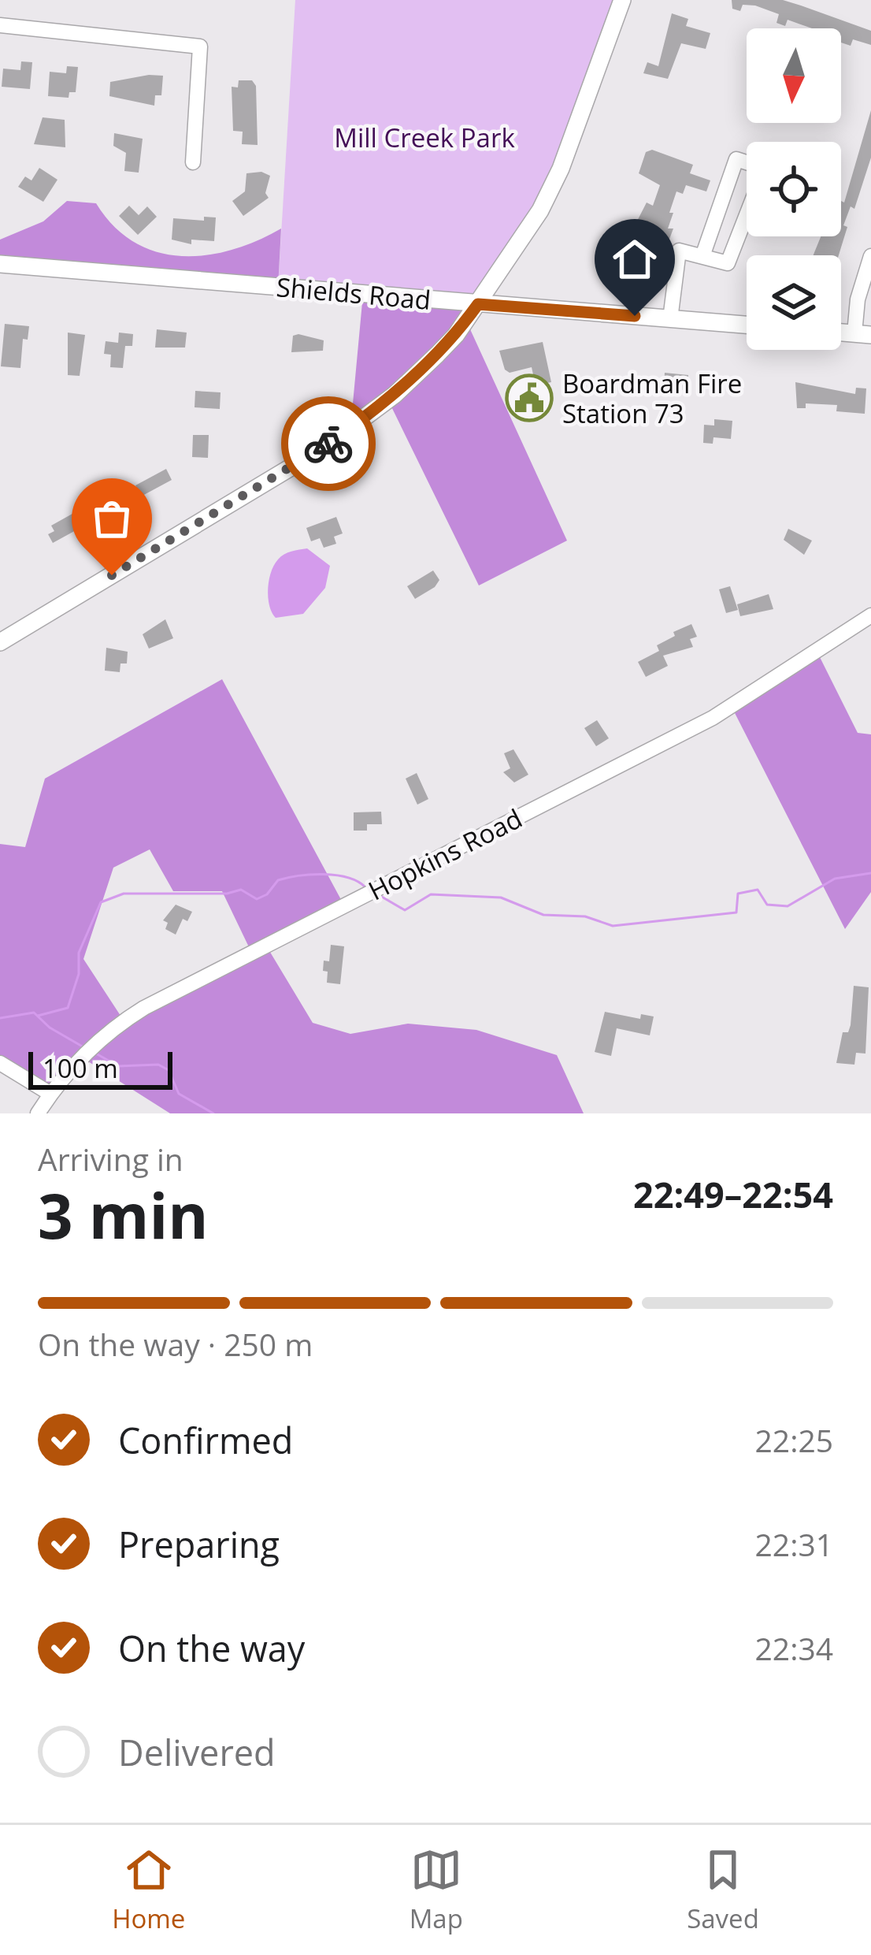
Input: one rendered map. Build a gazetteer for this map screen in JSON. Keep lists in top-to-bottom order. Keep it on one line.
{"streets":{"main road":["Shields Road"],"street":["Hopkins Road"]},"parks":["Mill Creek Park"],"places":{"public building":["Boardman Fire Station 73"]},"scale_bar":"100 m","north":"bottom","page":{"scale":"100 m","heading":["3 min","Arriving in","22:49–22:54"],"bar":"On the way · 250 m","list":[["Confirmed","22:25"],["Preparing","22:31"],["On the way","22:34"],"Delivered"],"tabs":["Home","Map","Saved"]}}
